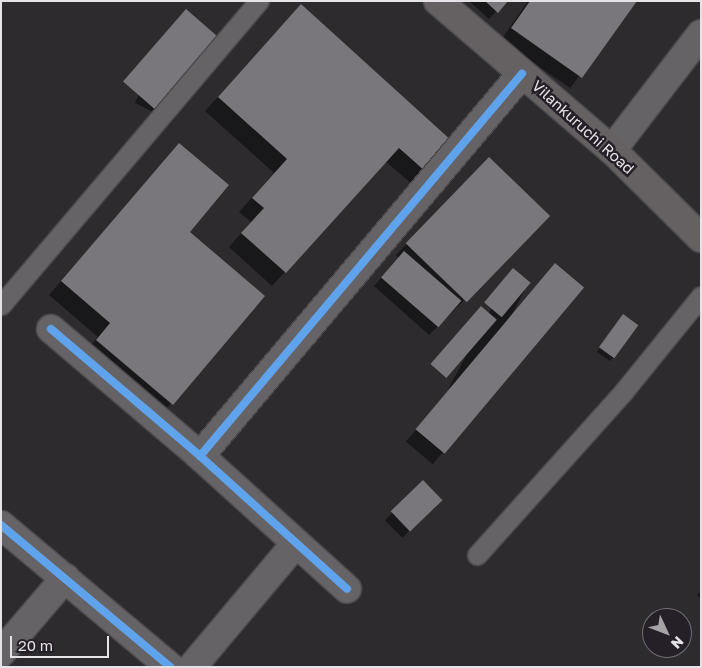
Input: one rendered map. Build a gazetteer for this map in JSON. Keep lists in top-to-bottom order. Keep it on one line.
{"streets":{"main road":["Vilankuruchi Road"]},"scale_bar":"20 m","north":"bottom right"}
